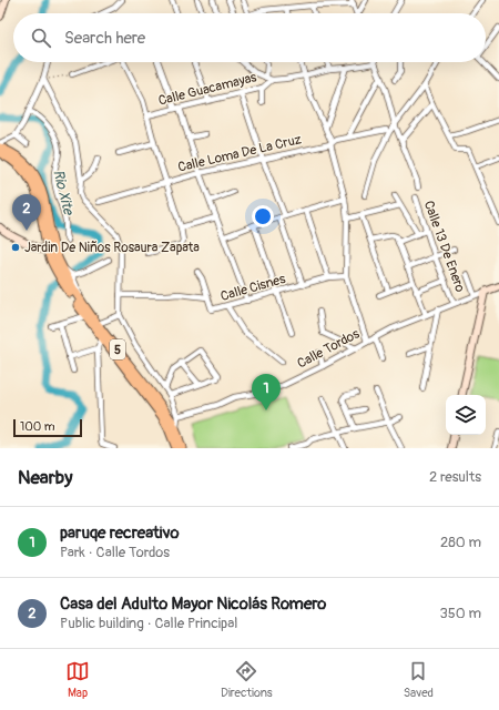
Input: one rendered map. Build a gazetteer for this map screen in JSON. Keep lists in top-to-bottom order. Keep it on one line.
{"streets":{"main road":["5"],"street":["Calle Guacamayas","Calle Loma De La Cruz","Calle 13 De Enero","Calle Cisnes","Calle Tordos"]},"crossings":[["Calle Guacamayas","Calle 13 De Enero"],["Calle 13 De Enero","Calle Tordos"]],"water":["Rio Xite"],"places":["Jardin De Niños Rosaura Zapata"],"scale_bar":"100 m","page":{"search":"Search here","pins":["2","1"],"scale":"100 m","heading":["Nearby","2 results"],"list":[{"mark":"1","name":"paruqe recreativo","note":"Park · Calle Tordos","value":"280 m"},{"mark":"2","name":"Casa del Adulto Mayor Nicolás Romero","note":"Public building · Calle Principal","value":"350 m"}],"nav":["Map","Directions","Saved"]}}
